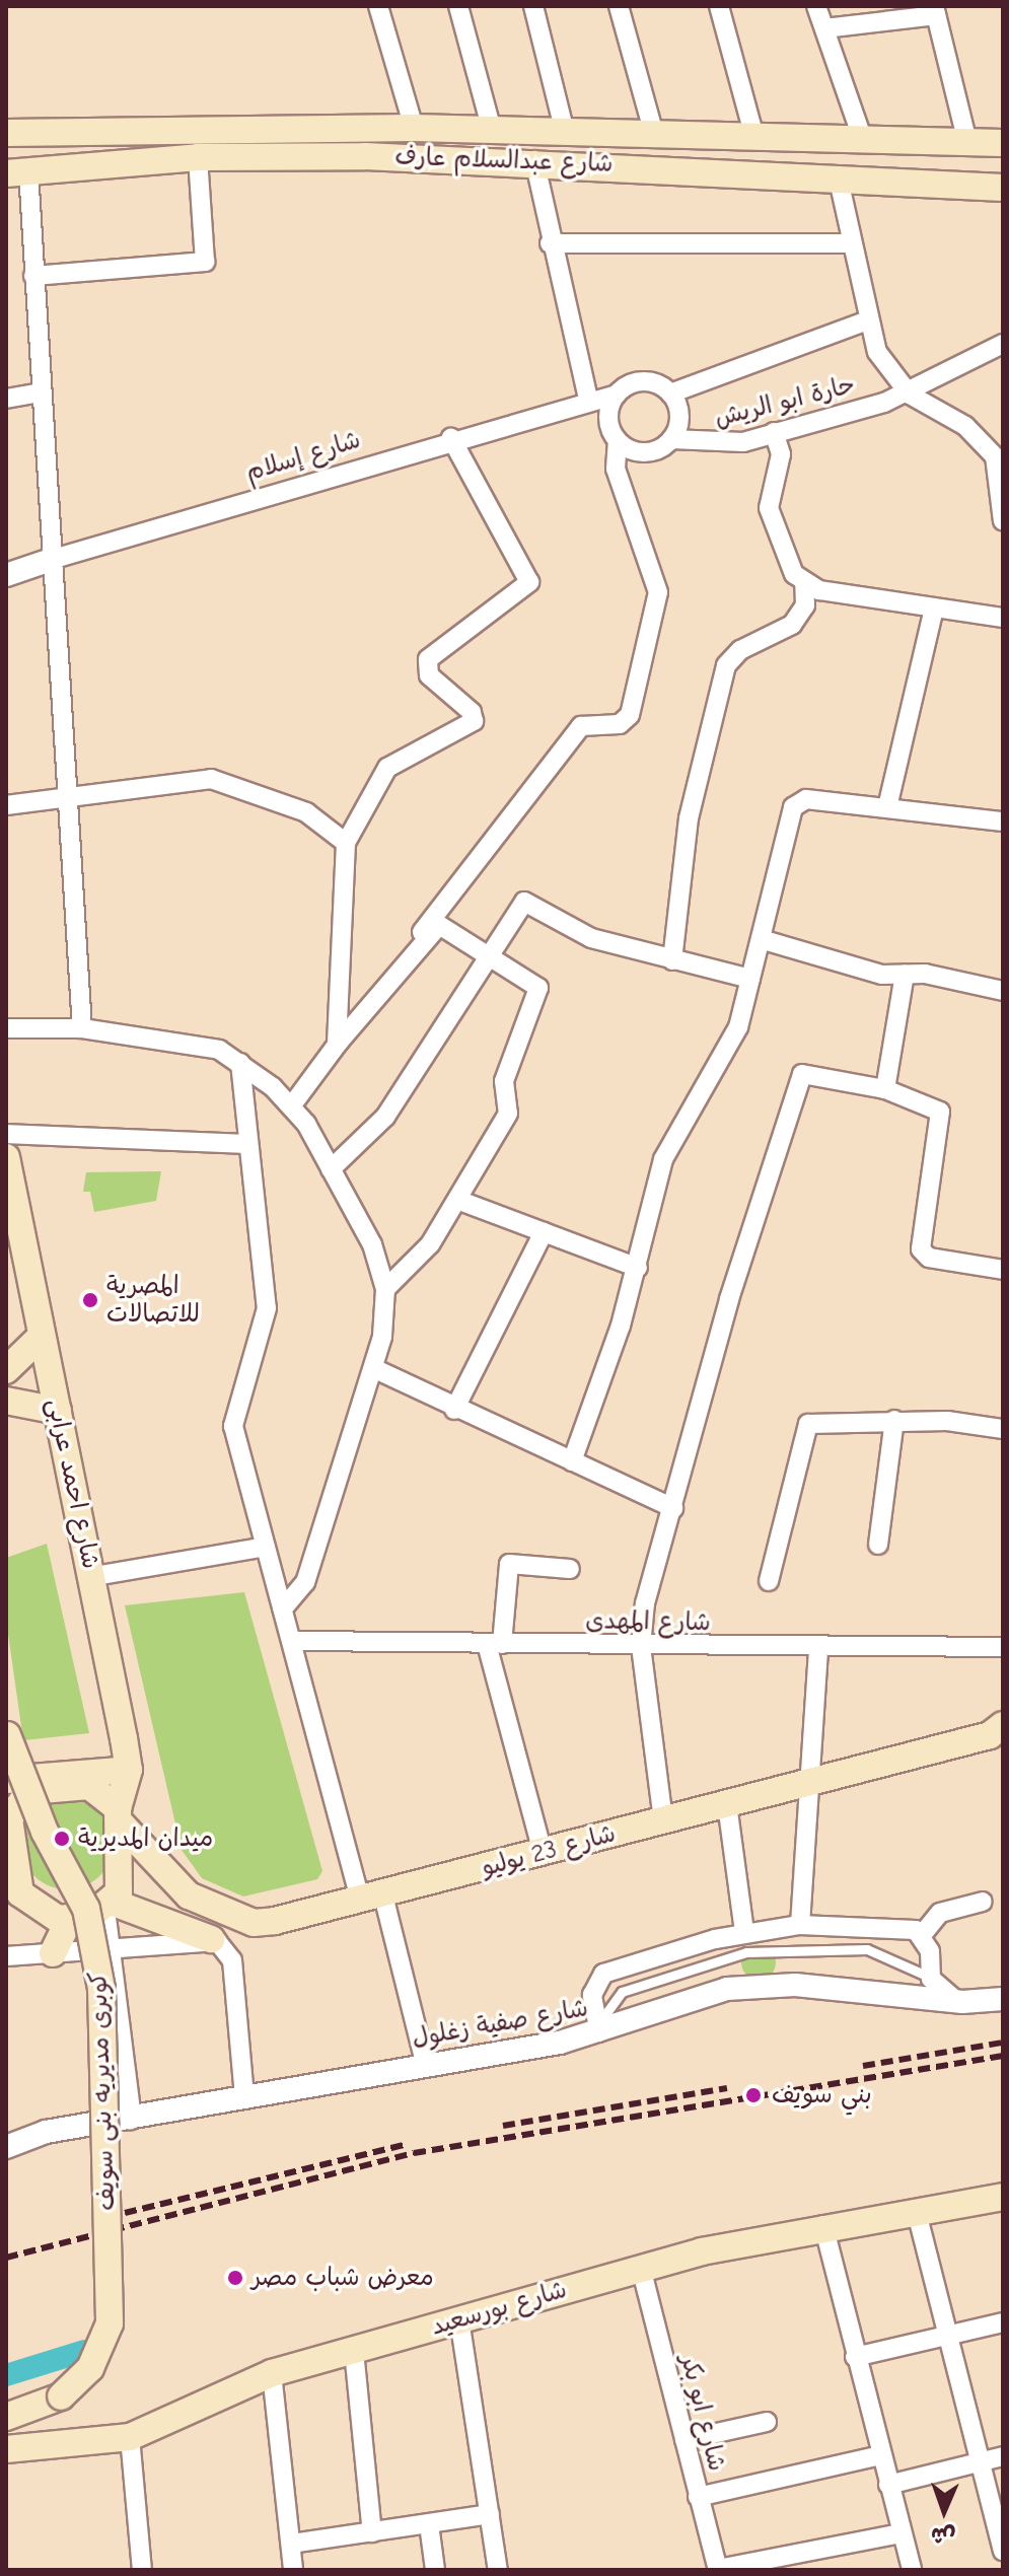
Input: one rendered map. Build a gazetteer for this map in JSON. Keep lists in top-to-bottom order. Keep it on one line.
{"streets":{"main road":["شارع عبدالسلام عارف","شارع احمد عرابى","شارع 23 يوليو","كوبرى مديريه بنى سويف","شارع بورسعيد"],"street":["حارة ابو الريش","شارع إسلام","شارع المهدى","شارع صفية زغلول","شارع ابو بكر"]},"crossings":[["حارة ابو الريش","شارع إسلام"],["شارع احمد عرابى","شارع 23 يوليو"],["شارع بورسعيد","شارع ابو بكر"]],"places":["المصرية للاتصالات","ميدان المديرية","بني سويف","معرض شباب مصر"],"north":"bottom"}
